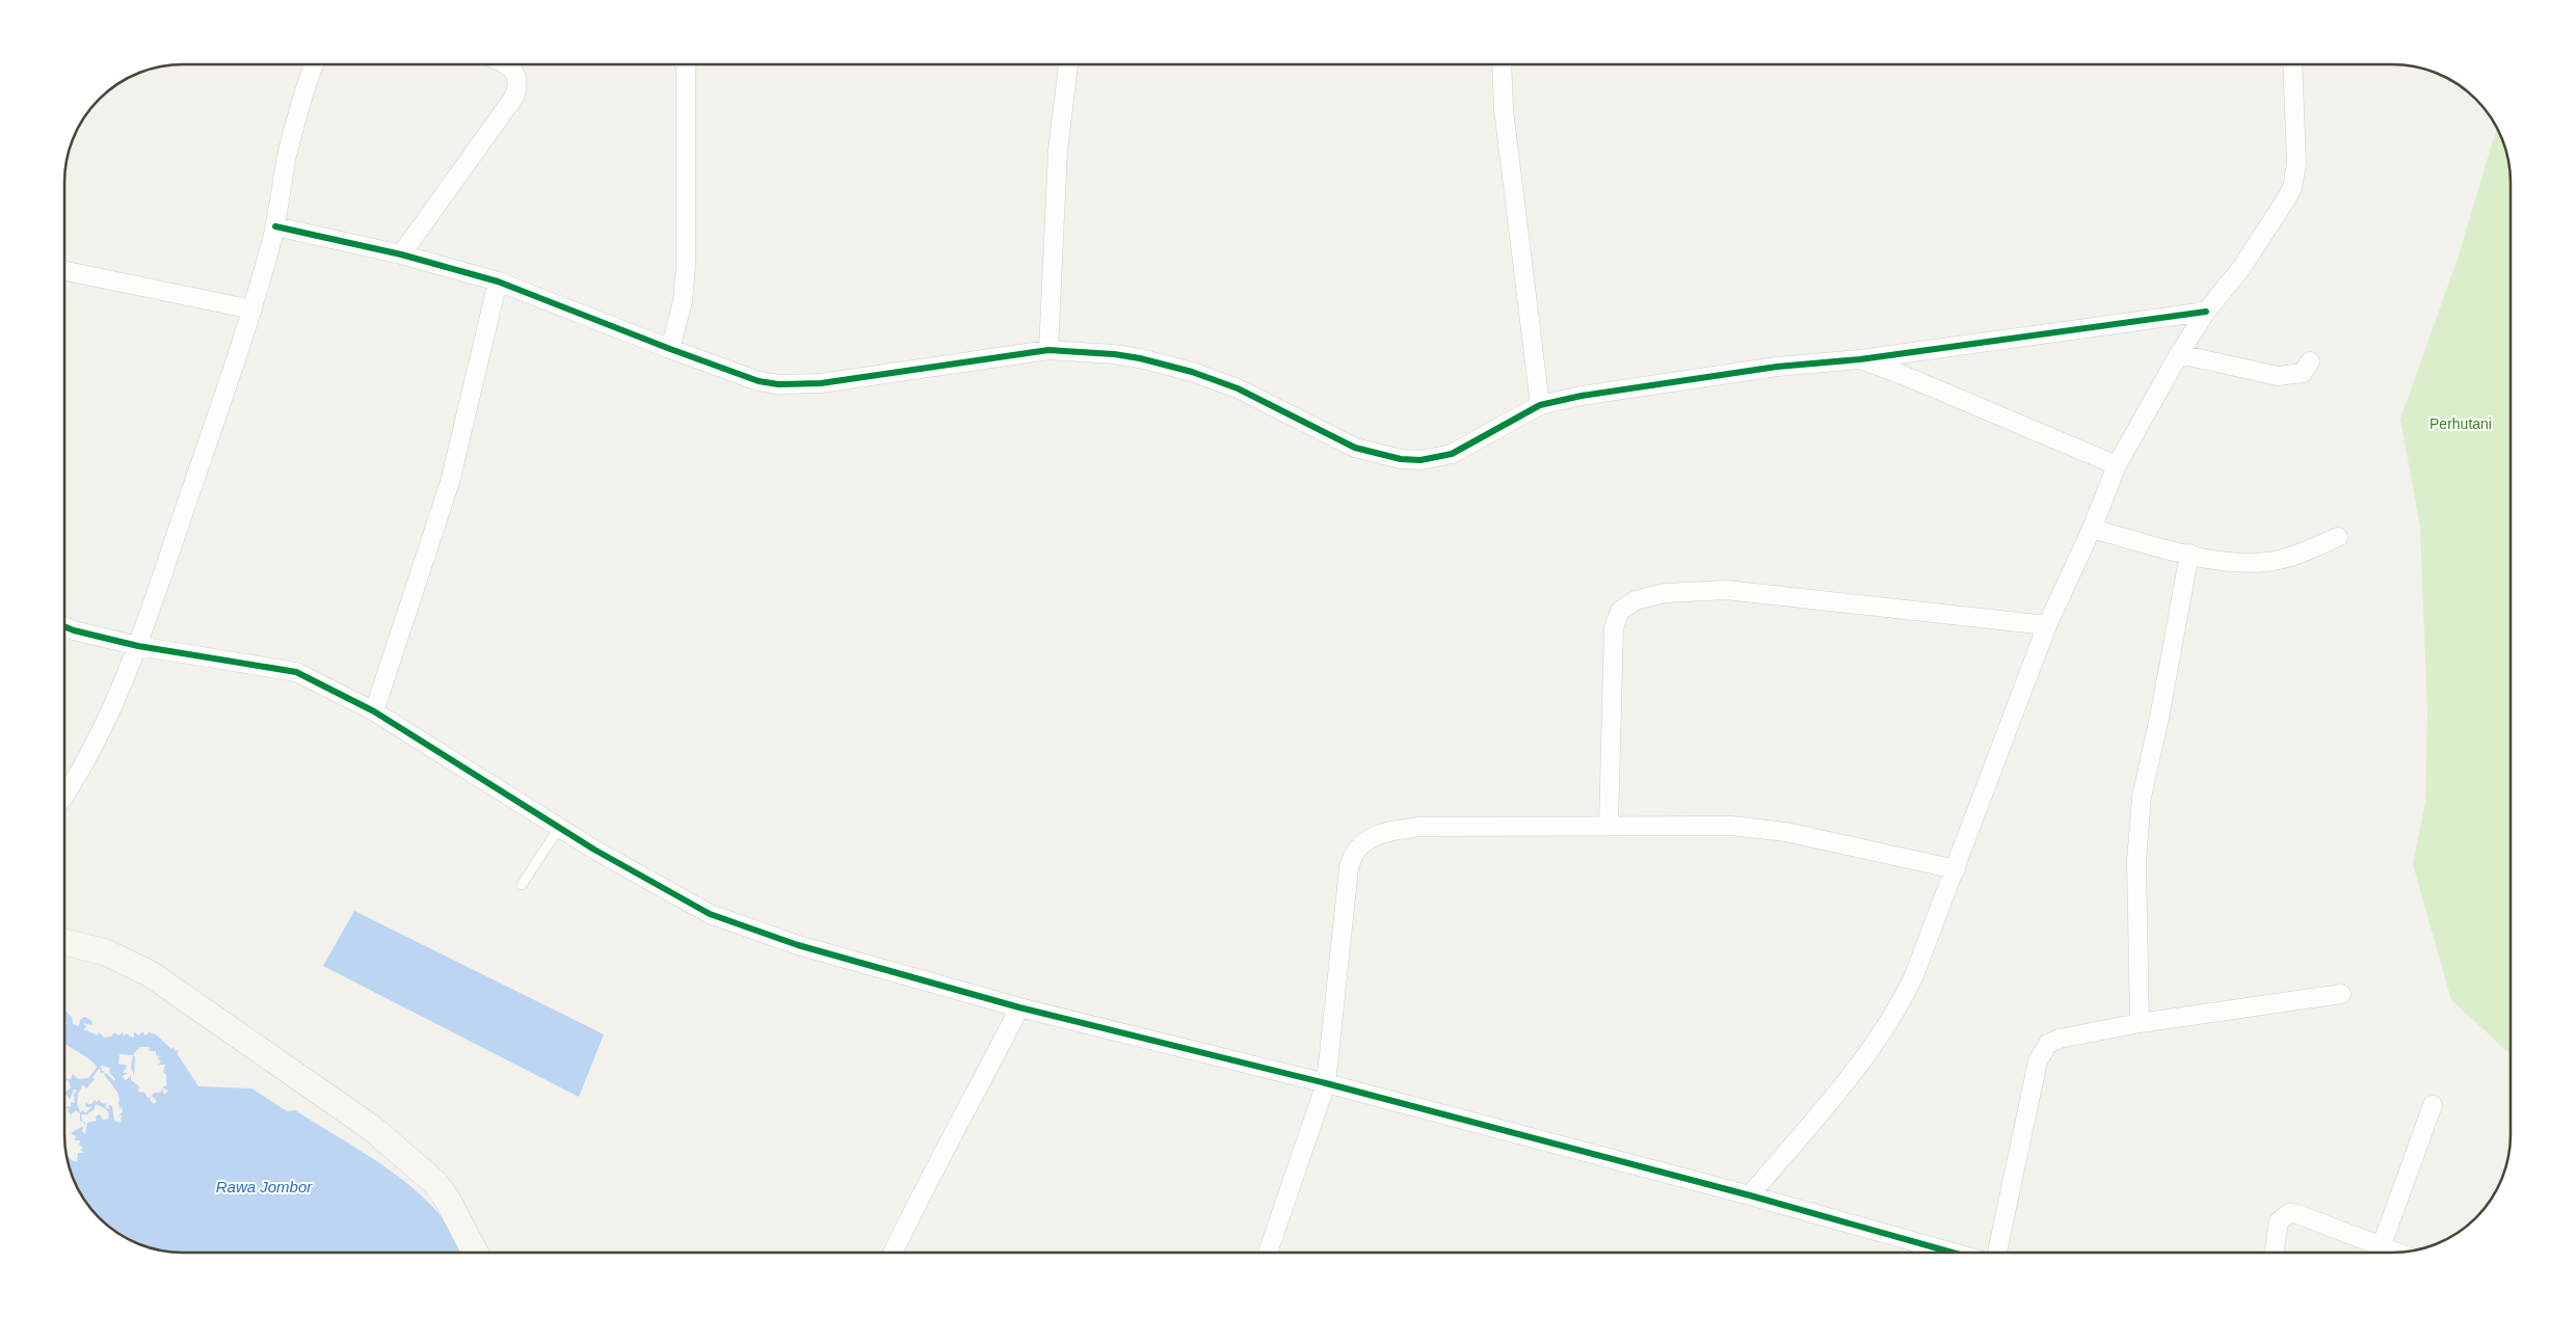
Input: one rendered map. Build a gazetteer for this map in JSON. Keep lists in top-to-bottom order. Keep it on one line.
{"water":["Rawa Jombor"],"parks":["Perhutani"]}
